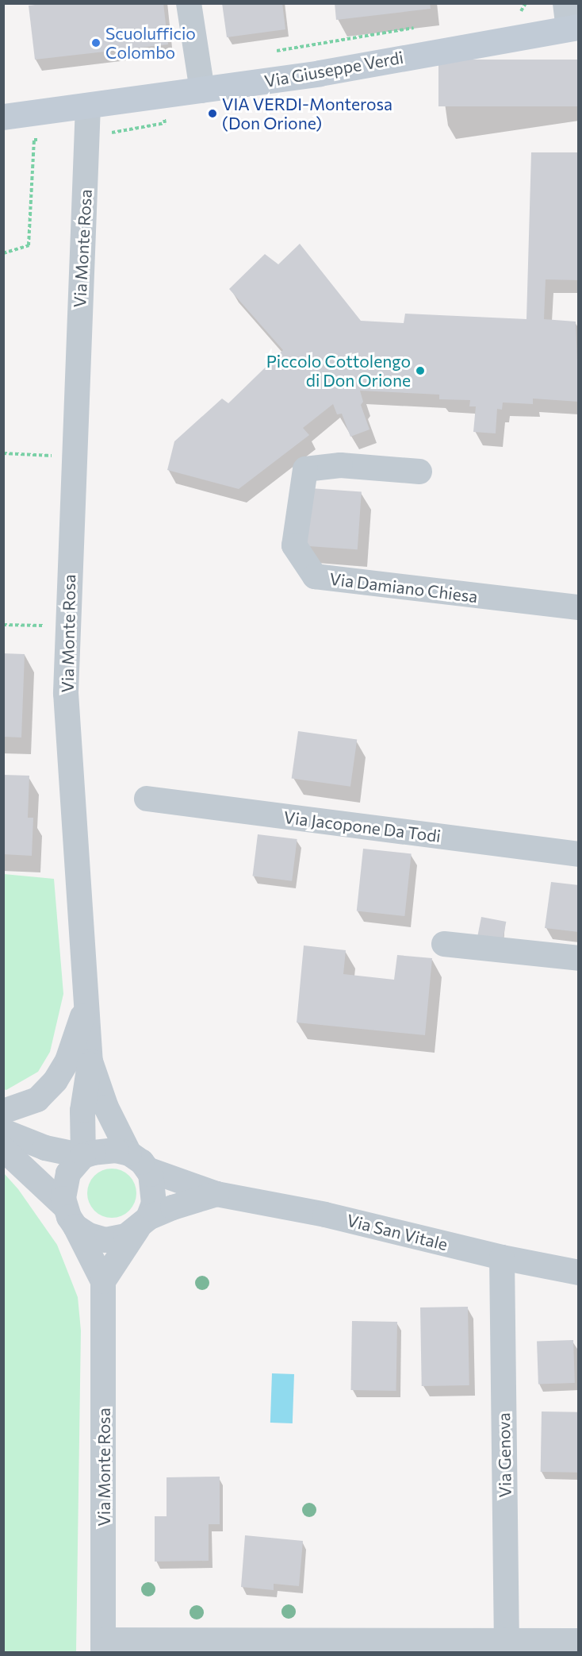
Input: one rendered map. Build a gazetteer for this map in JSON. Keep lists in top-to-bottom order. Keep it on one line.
{"streets":{"street":["Via Giuseppe Verdi","Via Monte Rosa","Via Damiano Chiesa","Via Jacopone Da Todi","Via San Vitale","Via Genova"]},"crossings":[["Via Giuseppe Verdi","Via Monte Rosa"],["Via Monte Rosa","Via San Vitale"],["Via San Vitale","Via Genova"]],"places":["Scuolufficio Colombo","VIA VERDI-Monterosa (Don Orione)","Piccolo Cottolengo di Don Orione"]}
